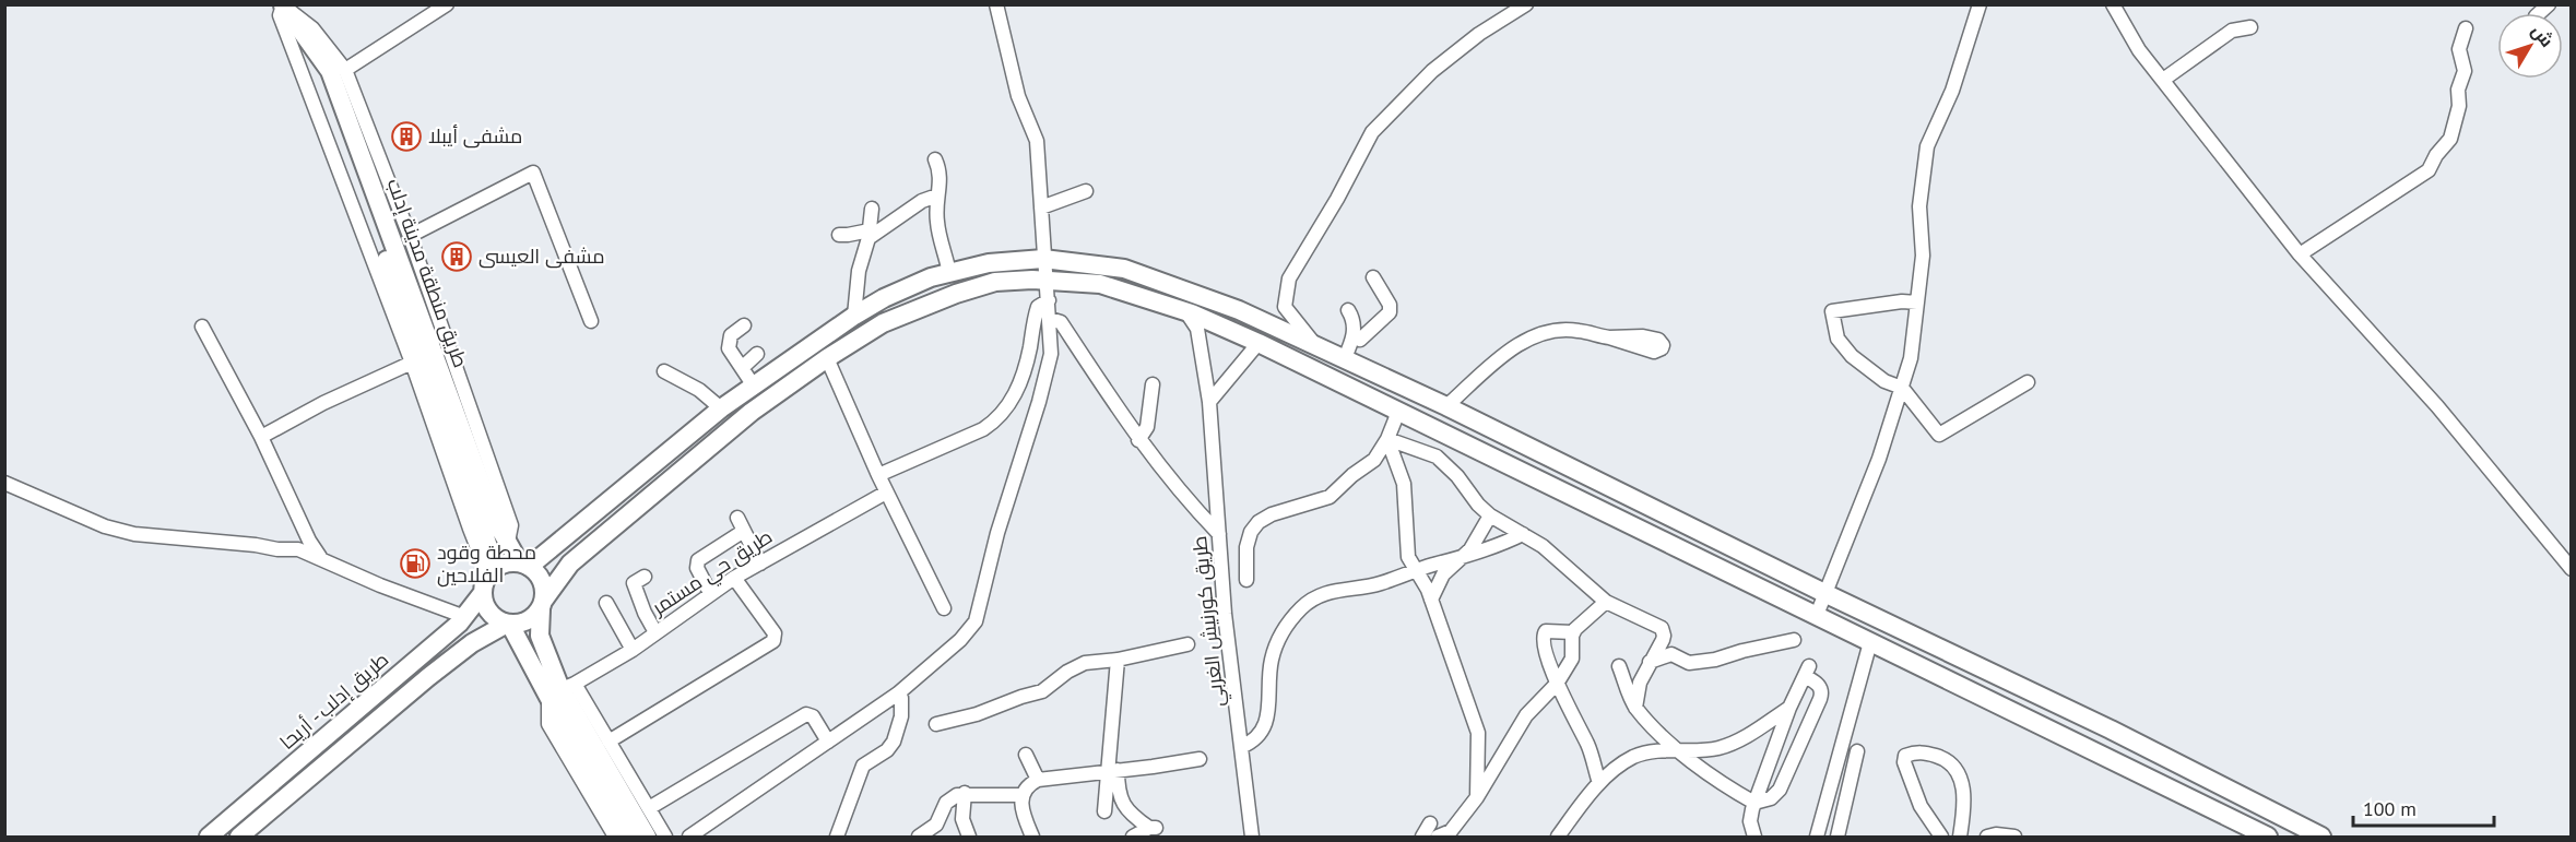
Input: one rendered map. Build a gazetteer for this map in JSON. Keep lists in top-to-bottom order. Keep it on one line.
{"streets":{"main road":["طريق منطقة مدينة إدلب","طريق إدلب - أريحا"],"street":["طريق حي مستمر","طريق كورنيش الغربي"]},"crossings":[["طريق منطقة مدينة إدلب","طريق إدلب - أريحا"]],"places":{"building":["مشفى أيبلا","مشفى العيسى"],"fuel station":["محطة وقود الفلاحين"]},"scale_bar":"100 m","north":"top right"}
